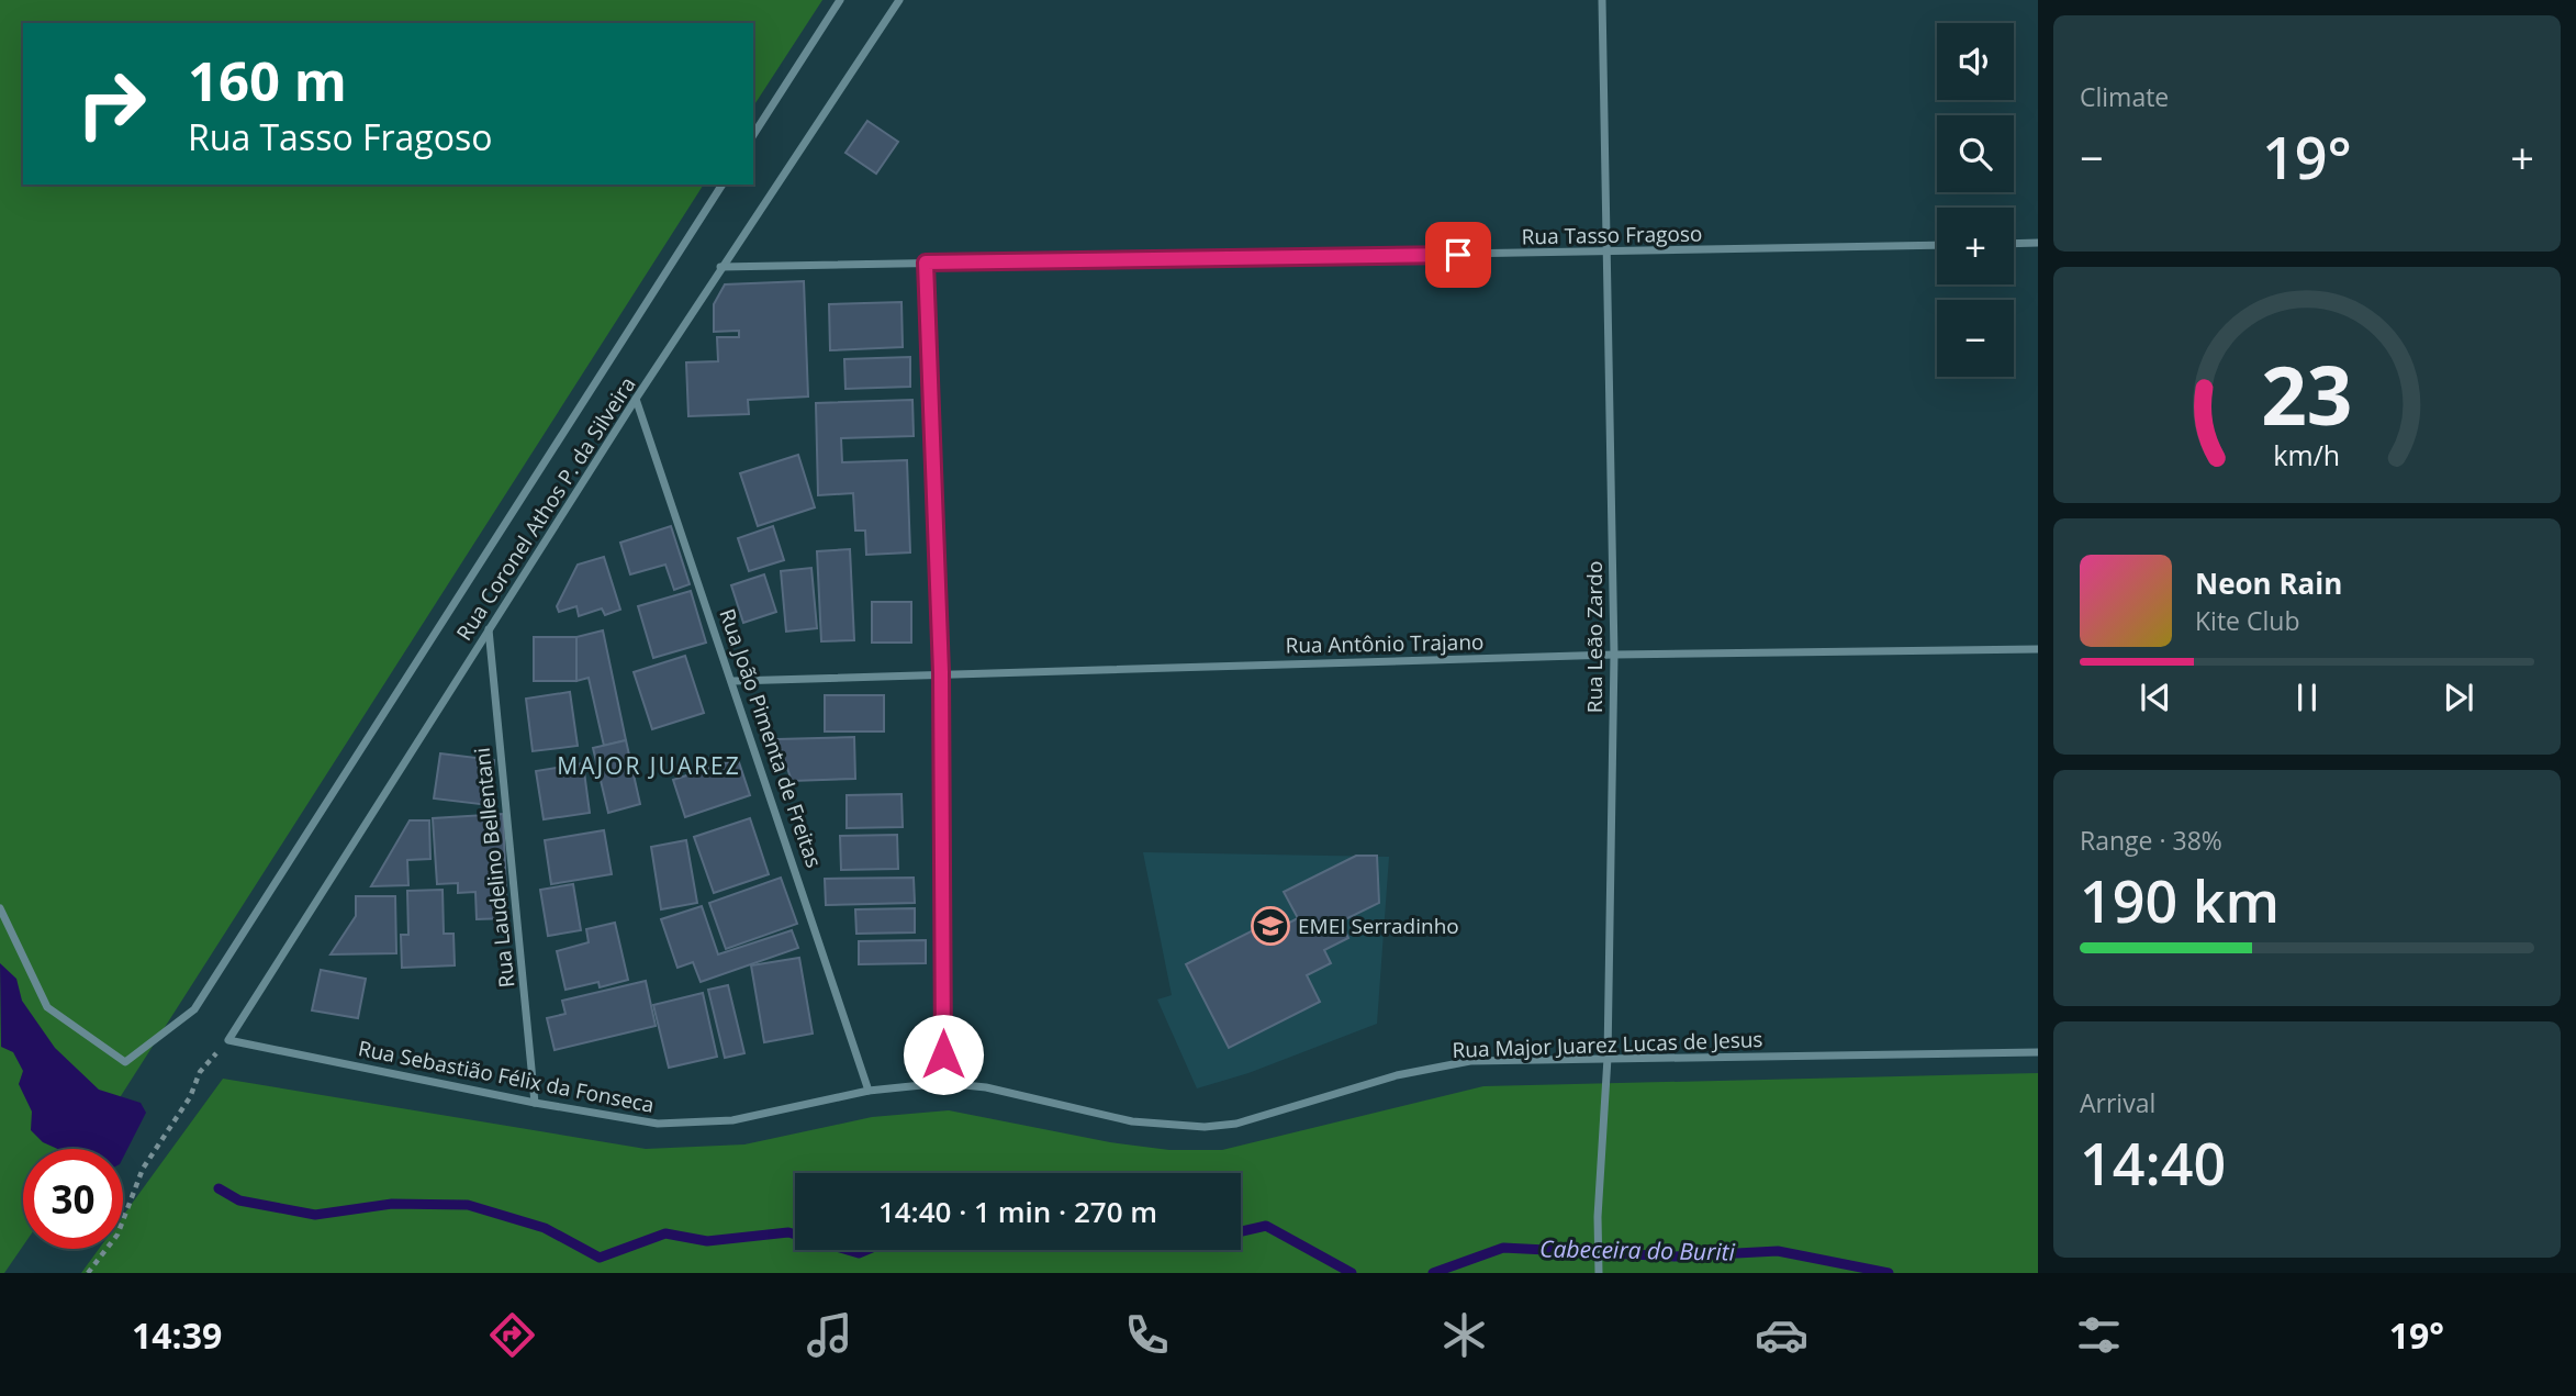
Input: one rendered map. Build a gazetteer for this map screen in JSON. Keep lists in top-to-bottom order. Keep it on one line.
{"streets":{"street":["Rua Tasso Fragoso","Rua Coronel Athos P. da Silveira","Rua Leão Zardo","Rua Antônio Trajano","Rua João Pimenta de Freitas","Rua Laudelino Bellentani","Rua Major Juarez Lucas de Jesus","Rua Sebastião Félix da Fonseca"]},"crossings":[["Rua Tasso Fragoso","Rua Coronel Athos P. da Silveira"],["Rua Tasso Fragoso","Rua Leão Zardo"],["Rua Coronel Athos P. da Silveira","Rua João Pimenta de Freitas"],["Rua Coronel Athos P. da Silveira","Rua Laudelino Bellentani"],["Rua Coronel Athos P. da Silveira","Rua Sebastião Félix da Fonseca"],["Rua Leão Zardo","Rua Antônio Trajano"],["Rua Leão Zardo","Rua Major Juarez Lucas de Jesus"],["Rua Antônio Trajano","Rua João Pimenta de Freitas"],["Rua João Pimenta de Freitas","Rua Major Juarez Lucas de Jesus"],["Rua João Pimenta de Freitas","Rua Sebastião Félix da Fonseca"],["Rua Laudelino Bellentani","Rua Sebastião Félix da Fonseca"],["Rua Major Juarez Lucas de Jesus","Rua Sebastião Félix da Fonseca"]],"districts":["MAJOR JUAREZ"],"water":["Cabeceira do Buriti"],"places":{"school or university":["EMEI Serradinho"]},"page":{"tile":["Climate",["Range · 38%","190 km"],["Arrival","14:40"]],"map_buttons":["+","−"],"turn":["160 m","Rua Tasso Fragoso"],"heat":["−","19°","+"],"song":["Neon Rain","Kite Club"],"limit":"30","trip":"14:40 · 1 min · 270 m","tabs":["14:39","19°"],"gauge":["23","km/h"]}}
